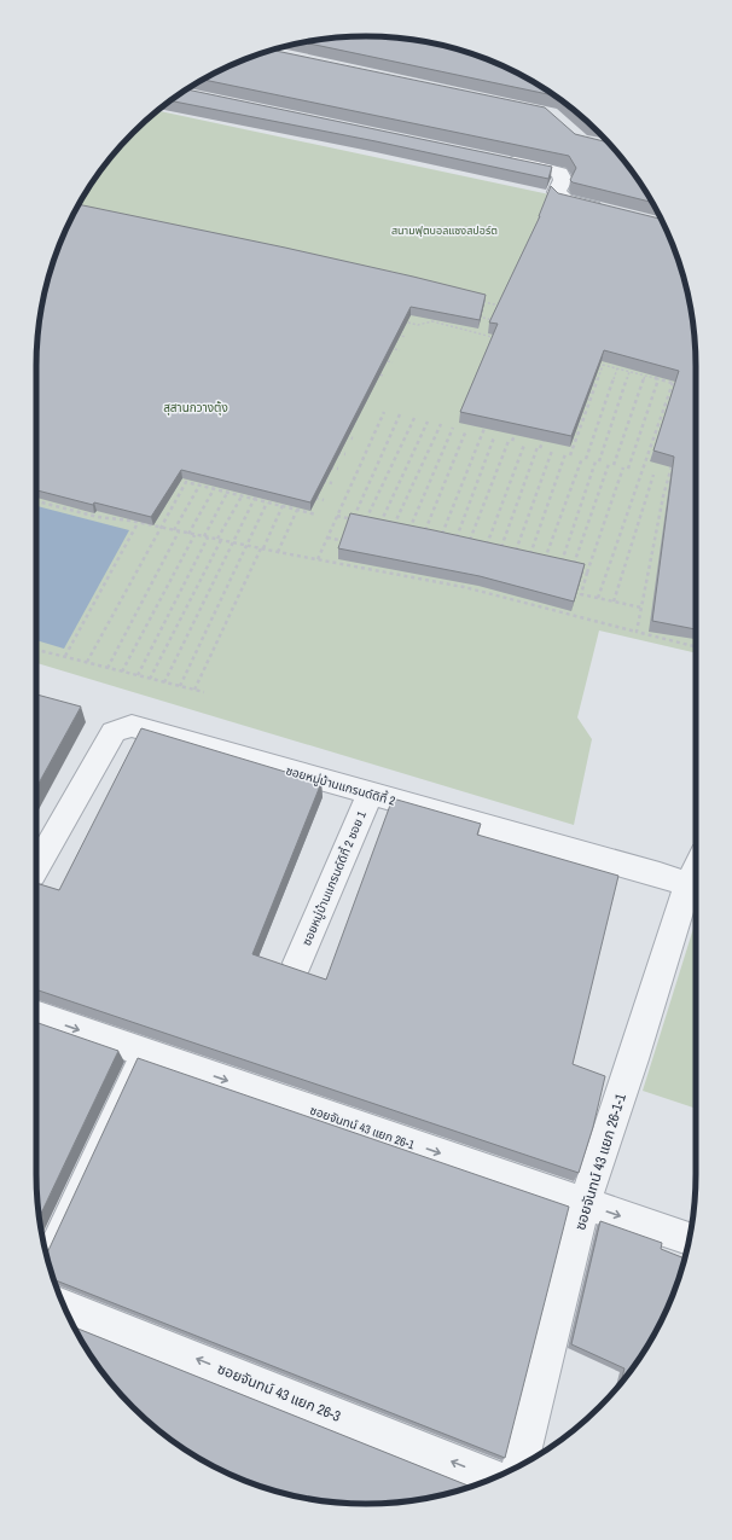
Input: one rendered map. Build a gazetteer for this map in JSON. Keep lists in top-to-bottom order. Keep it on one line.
{"streets":{"street":["ซอยหมู่บ้านแกรนด์ดิที้ 2","ซอยหมู่บ้านแกรนด์ดิที้ 2 ซอย 1","ซอยจันทน์ 43 แยก 26-1","ซอยจันทน์ 43 แยก 26-1-1","ซอยจันทน์ 43 แยก 26-3"]},"crossings":[["ซอยหมู่บ้านแกรนด์ดิที้ 2","ซอยหมู่บ้านแกรนด์ดิที้ 2 ซอย 1"],["ซอยหมู่บ้านแกรนด์ดิที้ 2","ซอยจันทน์ 43 แยก 26-1-1"],["ซอยจันทน์ 43 แยก 26-1","ซอยจันทน์ 43 แยก 26-1-1"]],"one_way":["ซอยจันทน์ 43 แยก 26-1","ซอยจันทน์ 43 แยก 26-3"],"parks":["สนามฟุตบอลแซงสปอร์ต","สุสานกวางตุ้ง"]}
